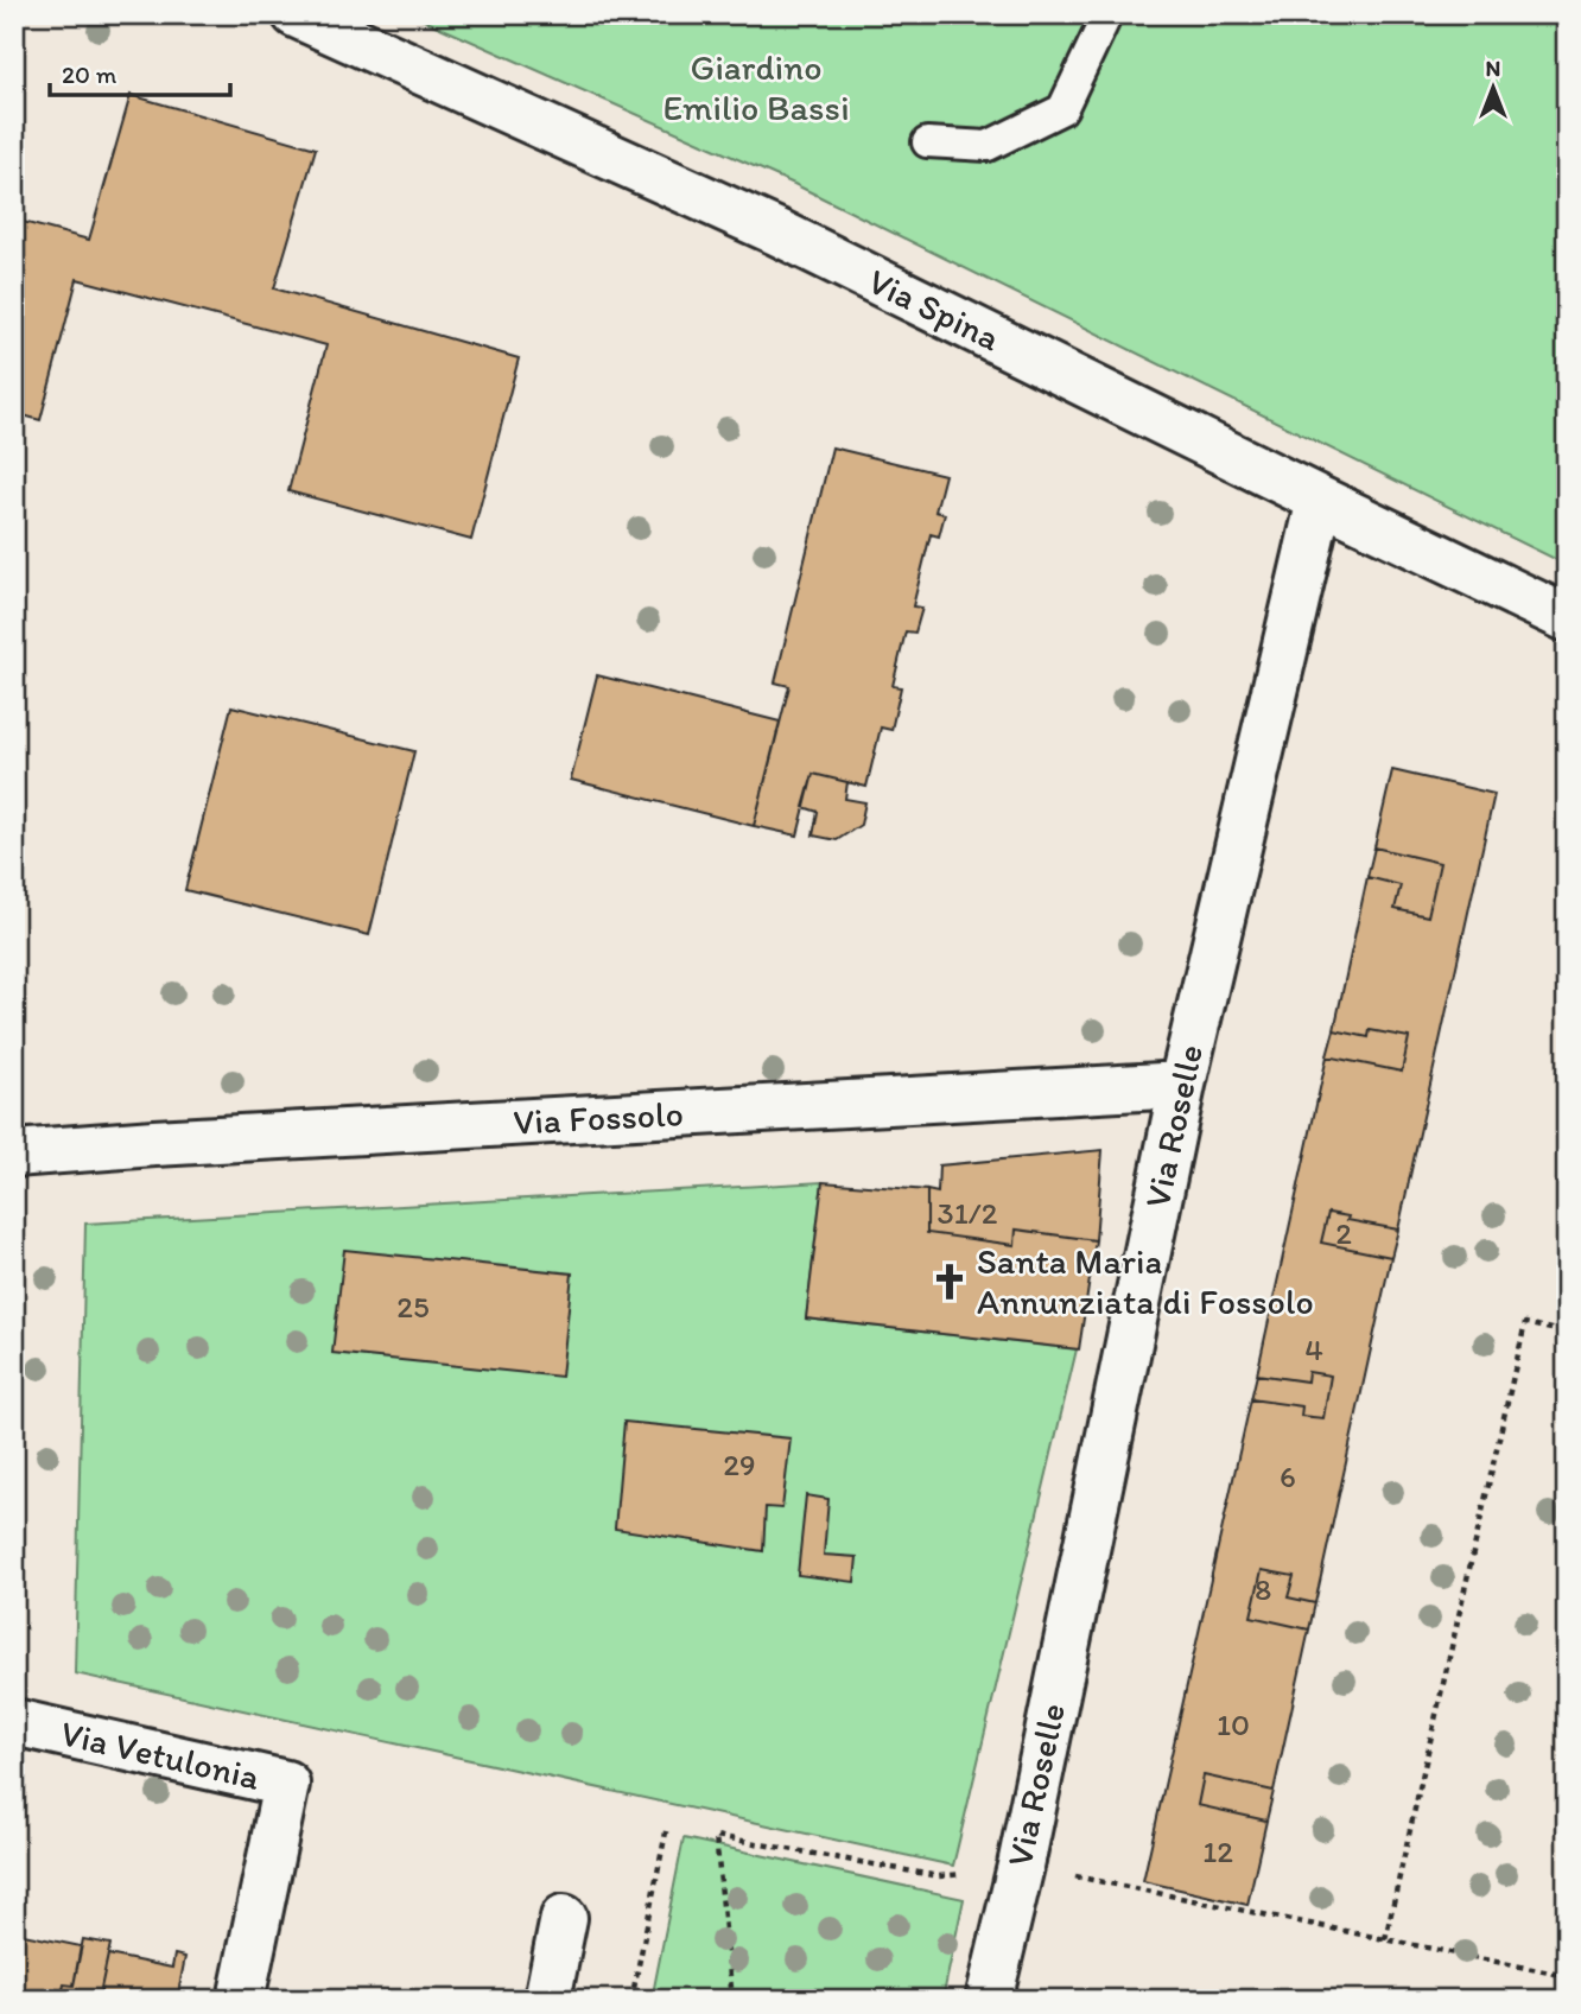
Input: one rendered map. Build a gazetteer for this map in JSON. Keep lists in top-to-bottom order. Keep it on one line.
{"streets":{"street":["Via Spina","Via Fossolo","Via Roselle","Via Vetulonia"]},"crossings":[["Via Spina","Via Roselle"],["Via Fossolo","Via Roselle"]],"parks":["Giardino Emilio Bassi"],"places":{"church":["Santa Maria Annunziata di Fossolo"]},"house_numbers":["31/2","2","25","4","29","6","8","10","12"],"scale_bar":"20 m","north":"top"}
